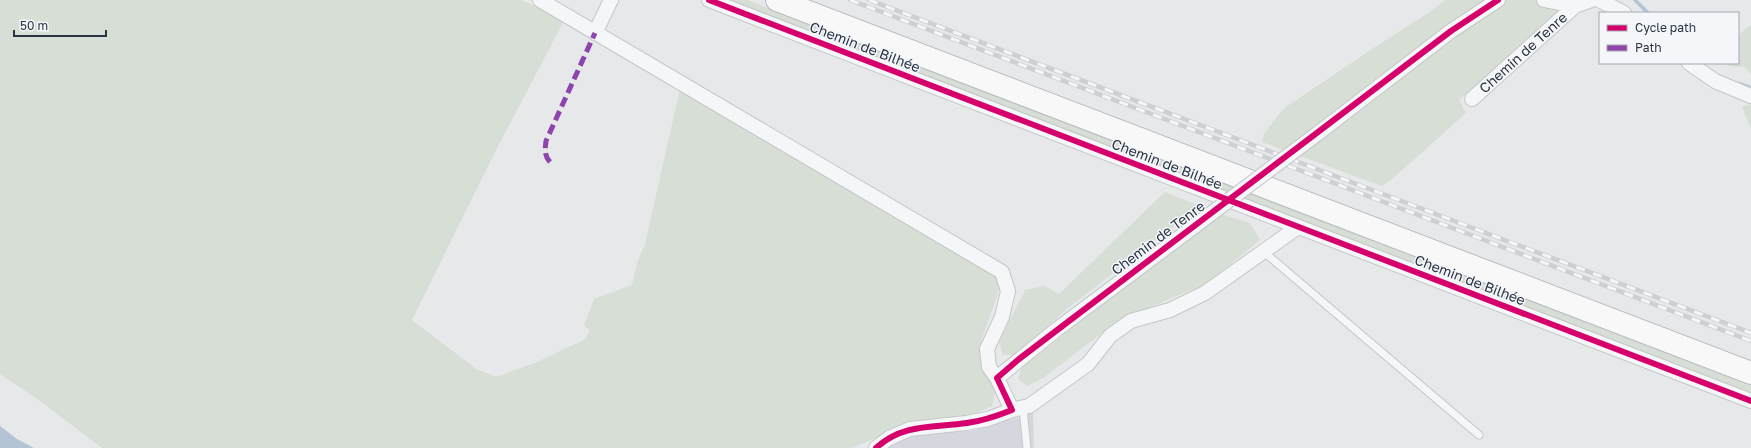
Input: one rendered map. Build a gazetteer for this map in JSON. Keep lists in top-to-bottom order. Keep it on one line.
{"streets":{"street":["Chemin de Bilhée","Chemin de Tenre"]},"legend":["Cycle path","Path"],"scale_bar":"50 m"}
